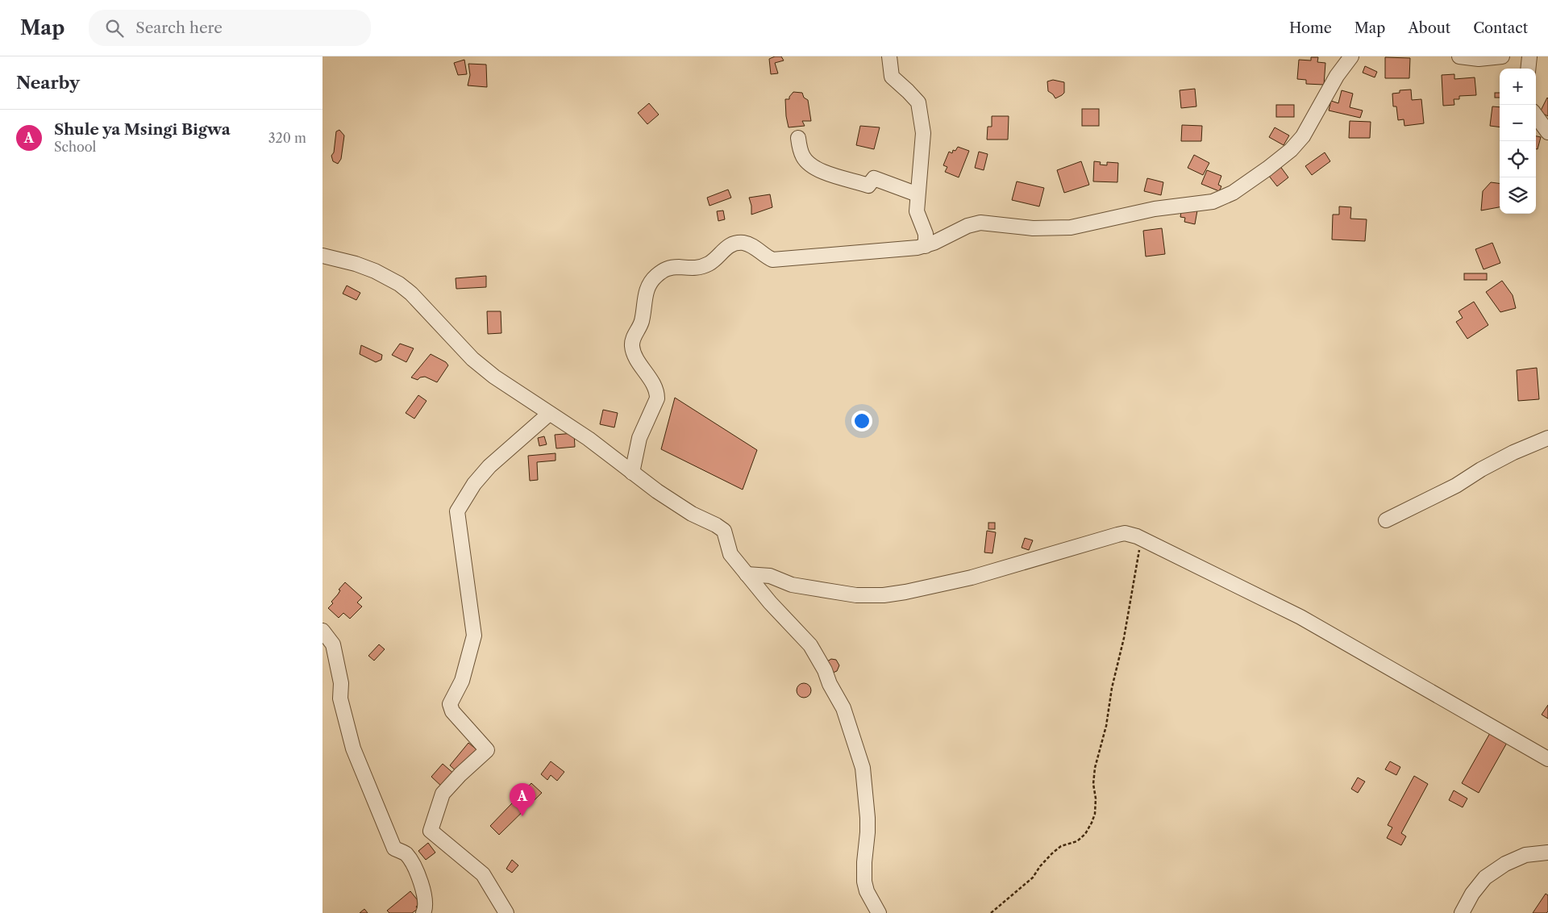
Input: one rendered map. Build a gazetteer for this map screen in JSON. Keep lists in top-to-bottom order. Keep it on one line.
{"page":{"header":"Map","search":"Search here","nav":["Home","Map","About","Contact"],"heading":"Nearby","map_buttons":["+","−"],"list":[{"mark":"A","name":"Shule ya Msingi Bigwa","note":"School","value":"320 m"}],"pins":"A"}}
